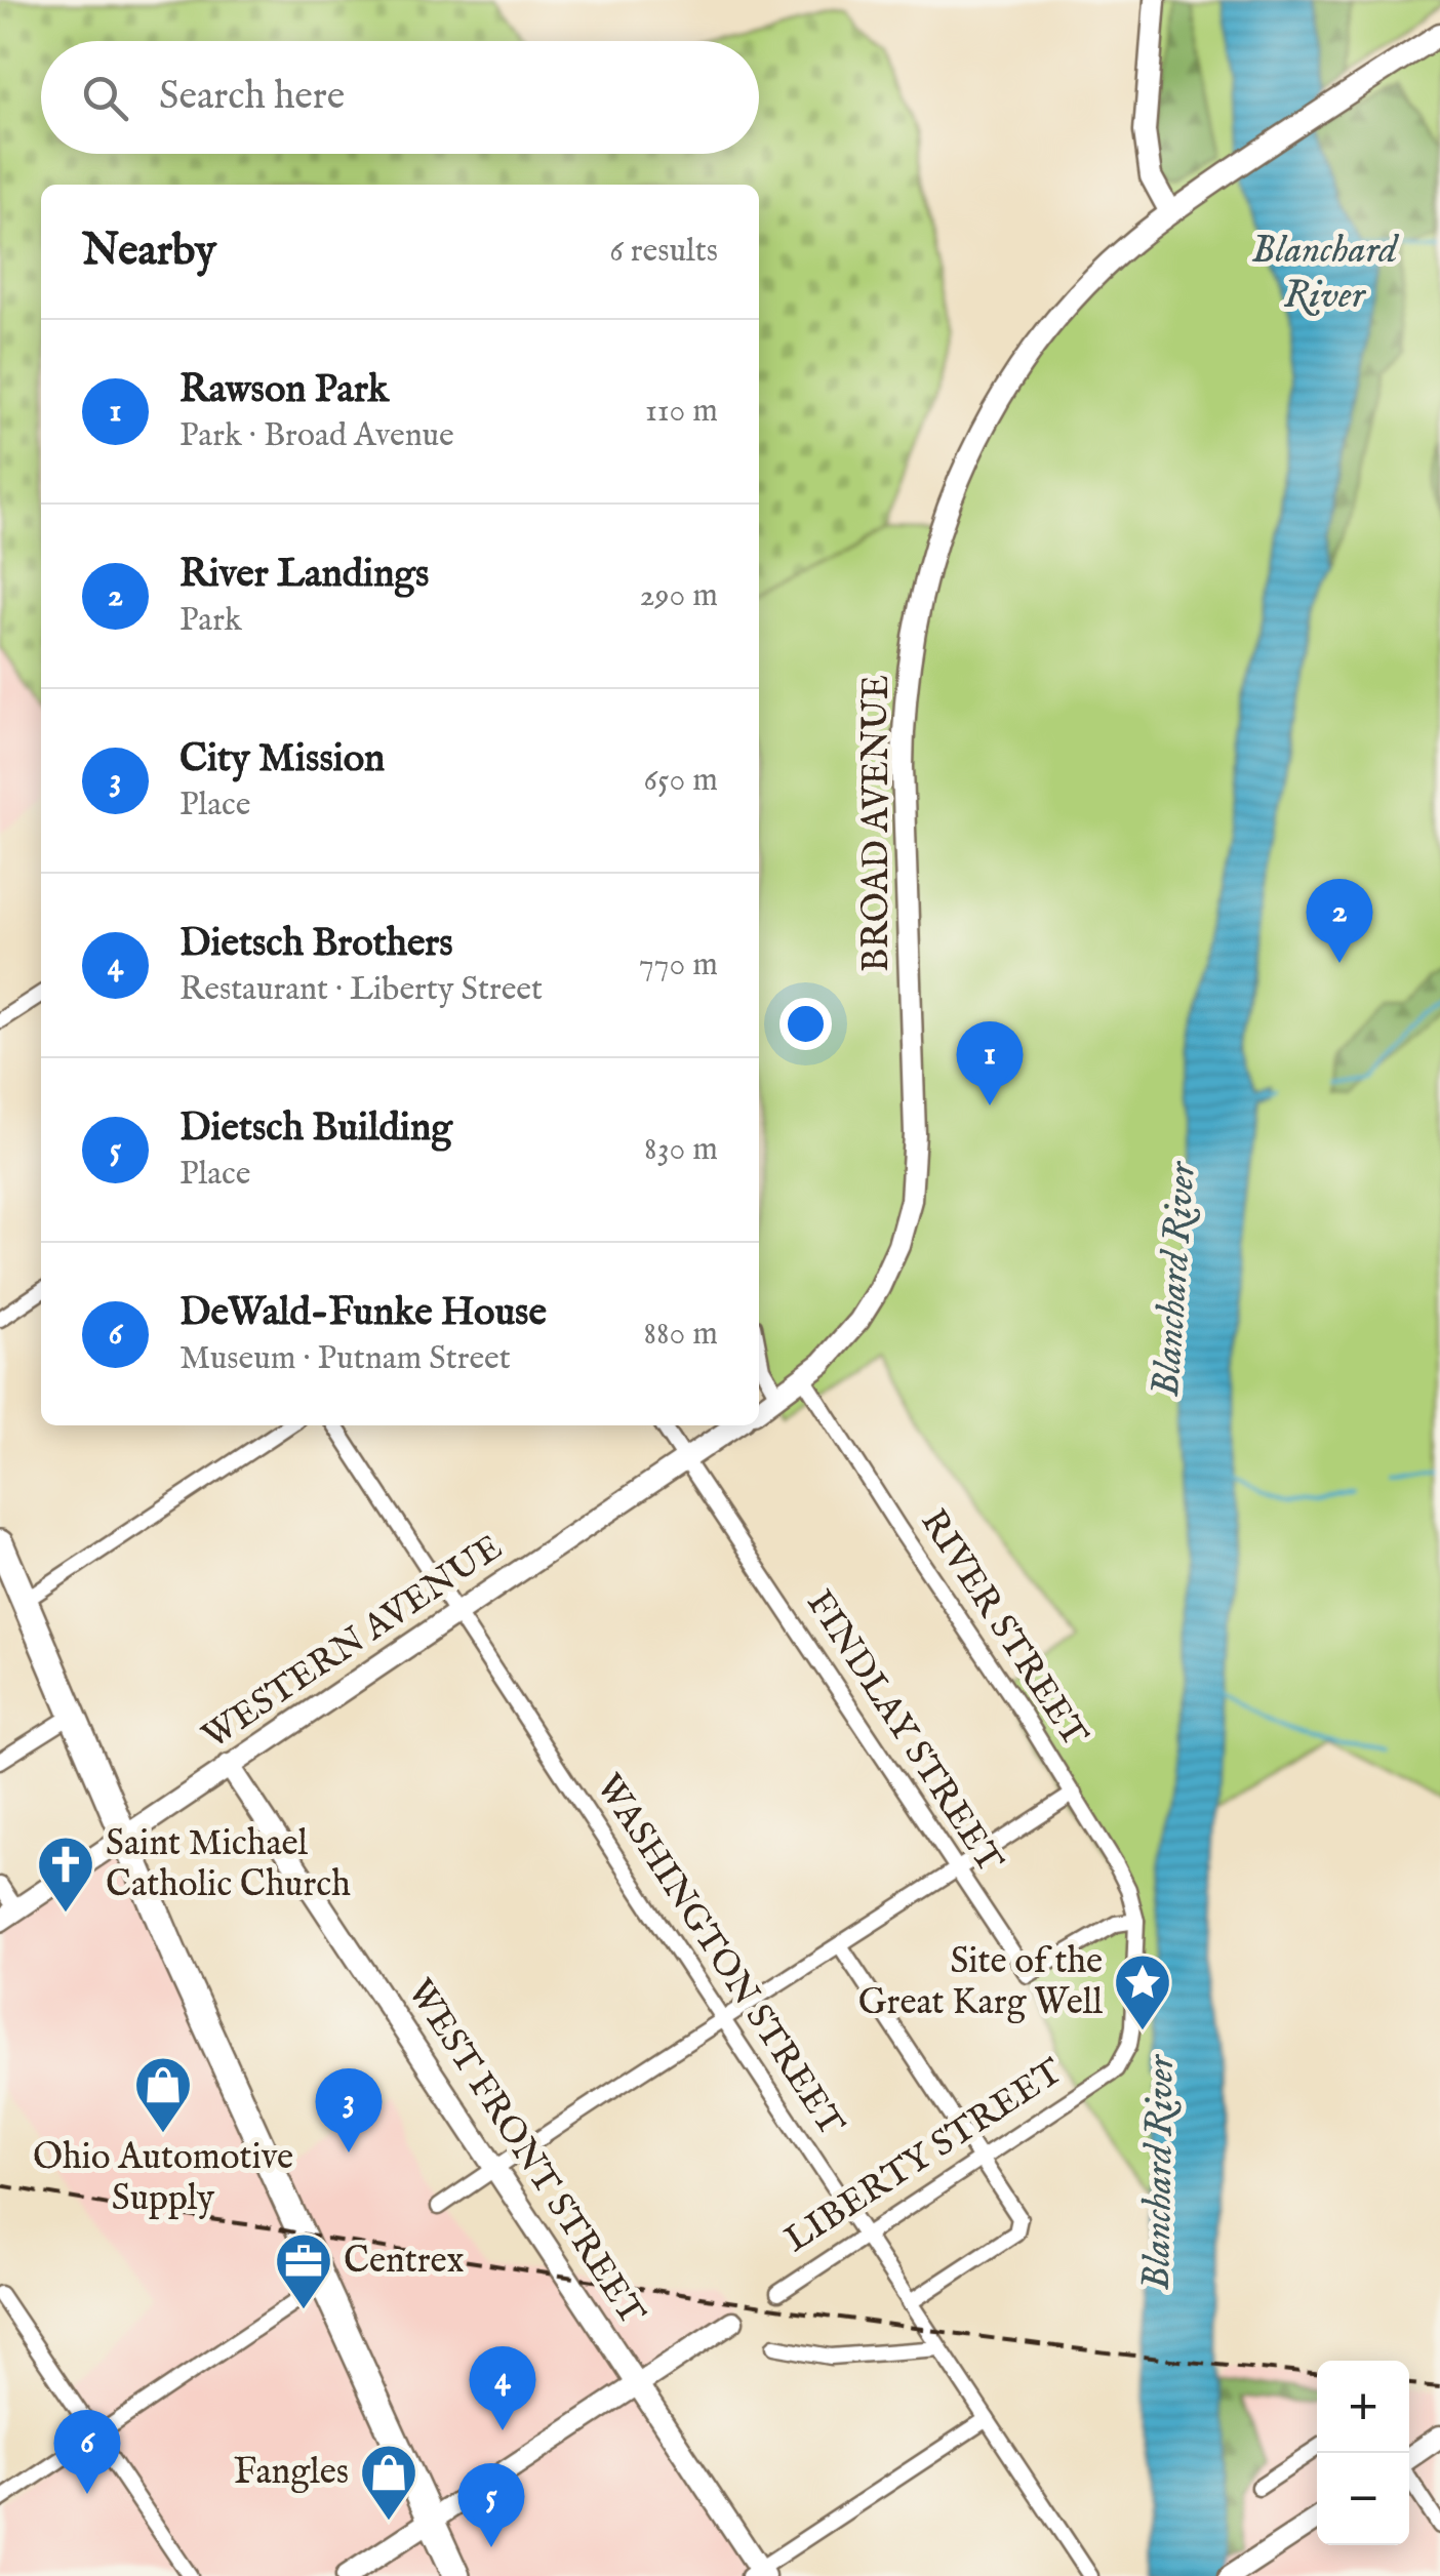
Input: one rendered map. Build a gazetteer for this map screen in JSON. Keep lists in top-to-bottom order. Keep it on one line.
{"streets":{"main road":["BROAD AVENUE","WESTERN AVENUE","WEST FRONT STREET"],"street":["RIVER STREET","FINDLAY STREET","WASHINGTON STREET","LIBERTY STREET"]},"crossings":[["BROAD AVENUE","RIVER STREET"],["RIVER STREET","FINDLAY STREET"],["RIVER STREET","LIBERTY STREET"],["WESTERN AVENUE","FINDLAY STREET"],["WESTERN AVENUE","WASHINGTON STREET"],["WESTERN AVENUE","WEST FRONT STREET"],["WASHINGTON STREET","LIBERTY STREET"]],"water":["Blanchard River"],"places":{"church":["Saint Michael Catholic Church"],"place":["Site of the Great Karg Well"],"shop":["Ohio Automotive Supply","Fangles"],"office":["Centrex"]},"page":{"search":"Search here","heading":["Nearby","6 results"],"list":[{"mark":"1","name":"Rawson Park","note":"Park · Broad Avenue","value":"110 m"},{"mark":"2","name":"River Landings","note":"Park","value":"290 m"},{"mark":"3","name":"City Mission","note":"Place","value":"650 m"},{"mark":"4","name":"Dietsch Brothers","note":"Restaurant · Liberty Street","value":"770 m"},{"mark":"5","name":"Dietsch Building","note":"Place","value":"830 m"},{"mark":"6","name":"DeWald-Funke House","note":"Museum · Putnam Street","value":"880 m"}],"pins":["2","1","3","4","6","5"],"map_buttons":["+","−"]}}
